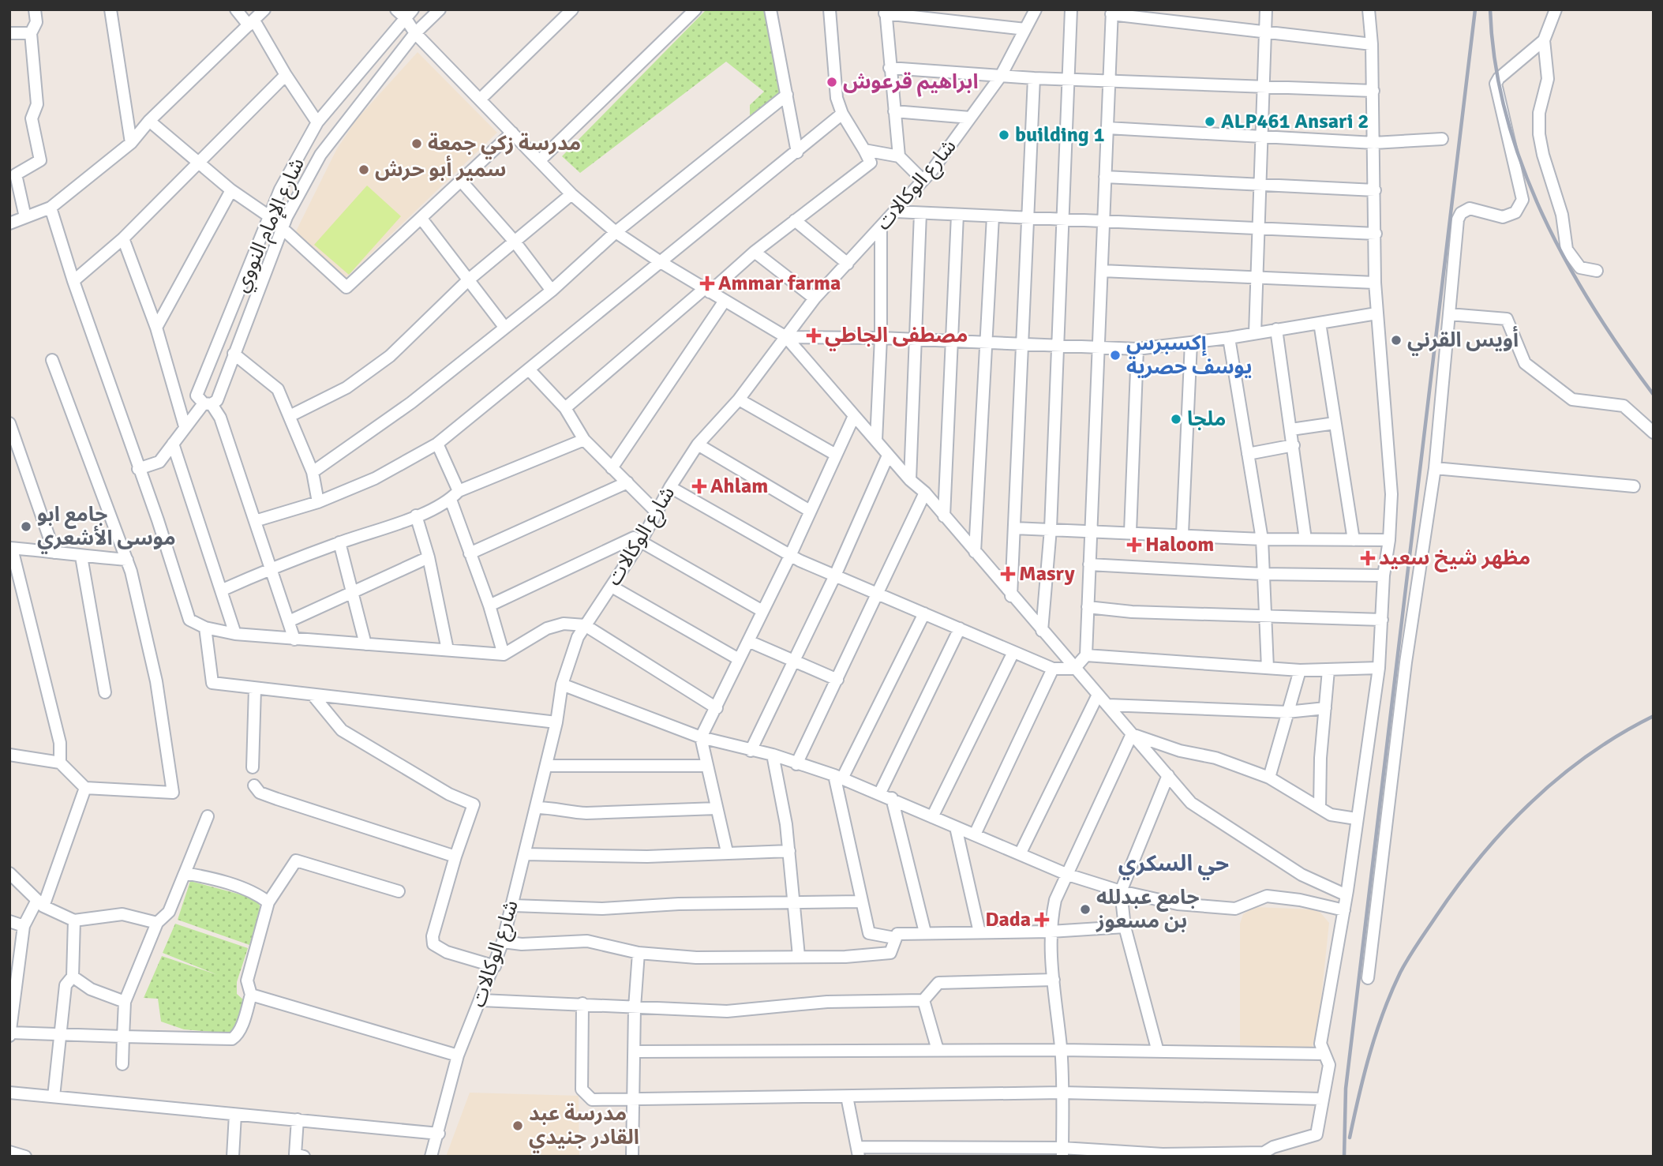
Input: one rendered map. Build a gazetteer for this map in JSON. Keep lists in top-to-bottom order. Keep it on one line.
{"streets":{"street":["شارع الوكالات","شارع الإمام النووي"]},"districts":["حي السكري"],"places":{"other":["ابراهيم قرعوش","ALP461 Ansari 2","building 1","مدرسة زكي جمعة","سمير أبو حرش","أويس القرني","إكسبرس يوسف حصرية","ملجا","جامع ابو موسى الأشعري","جامع عبدلله بن مسعوز","مدرسة عبد القادر جنيدي"],"health":["Ammar farma","مصطفى الجاطي","Ahlam","Haloom","مظهر شيخ سعيد","Masry","Dada"]}}
